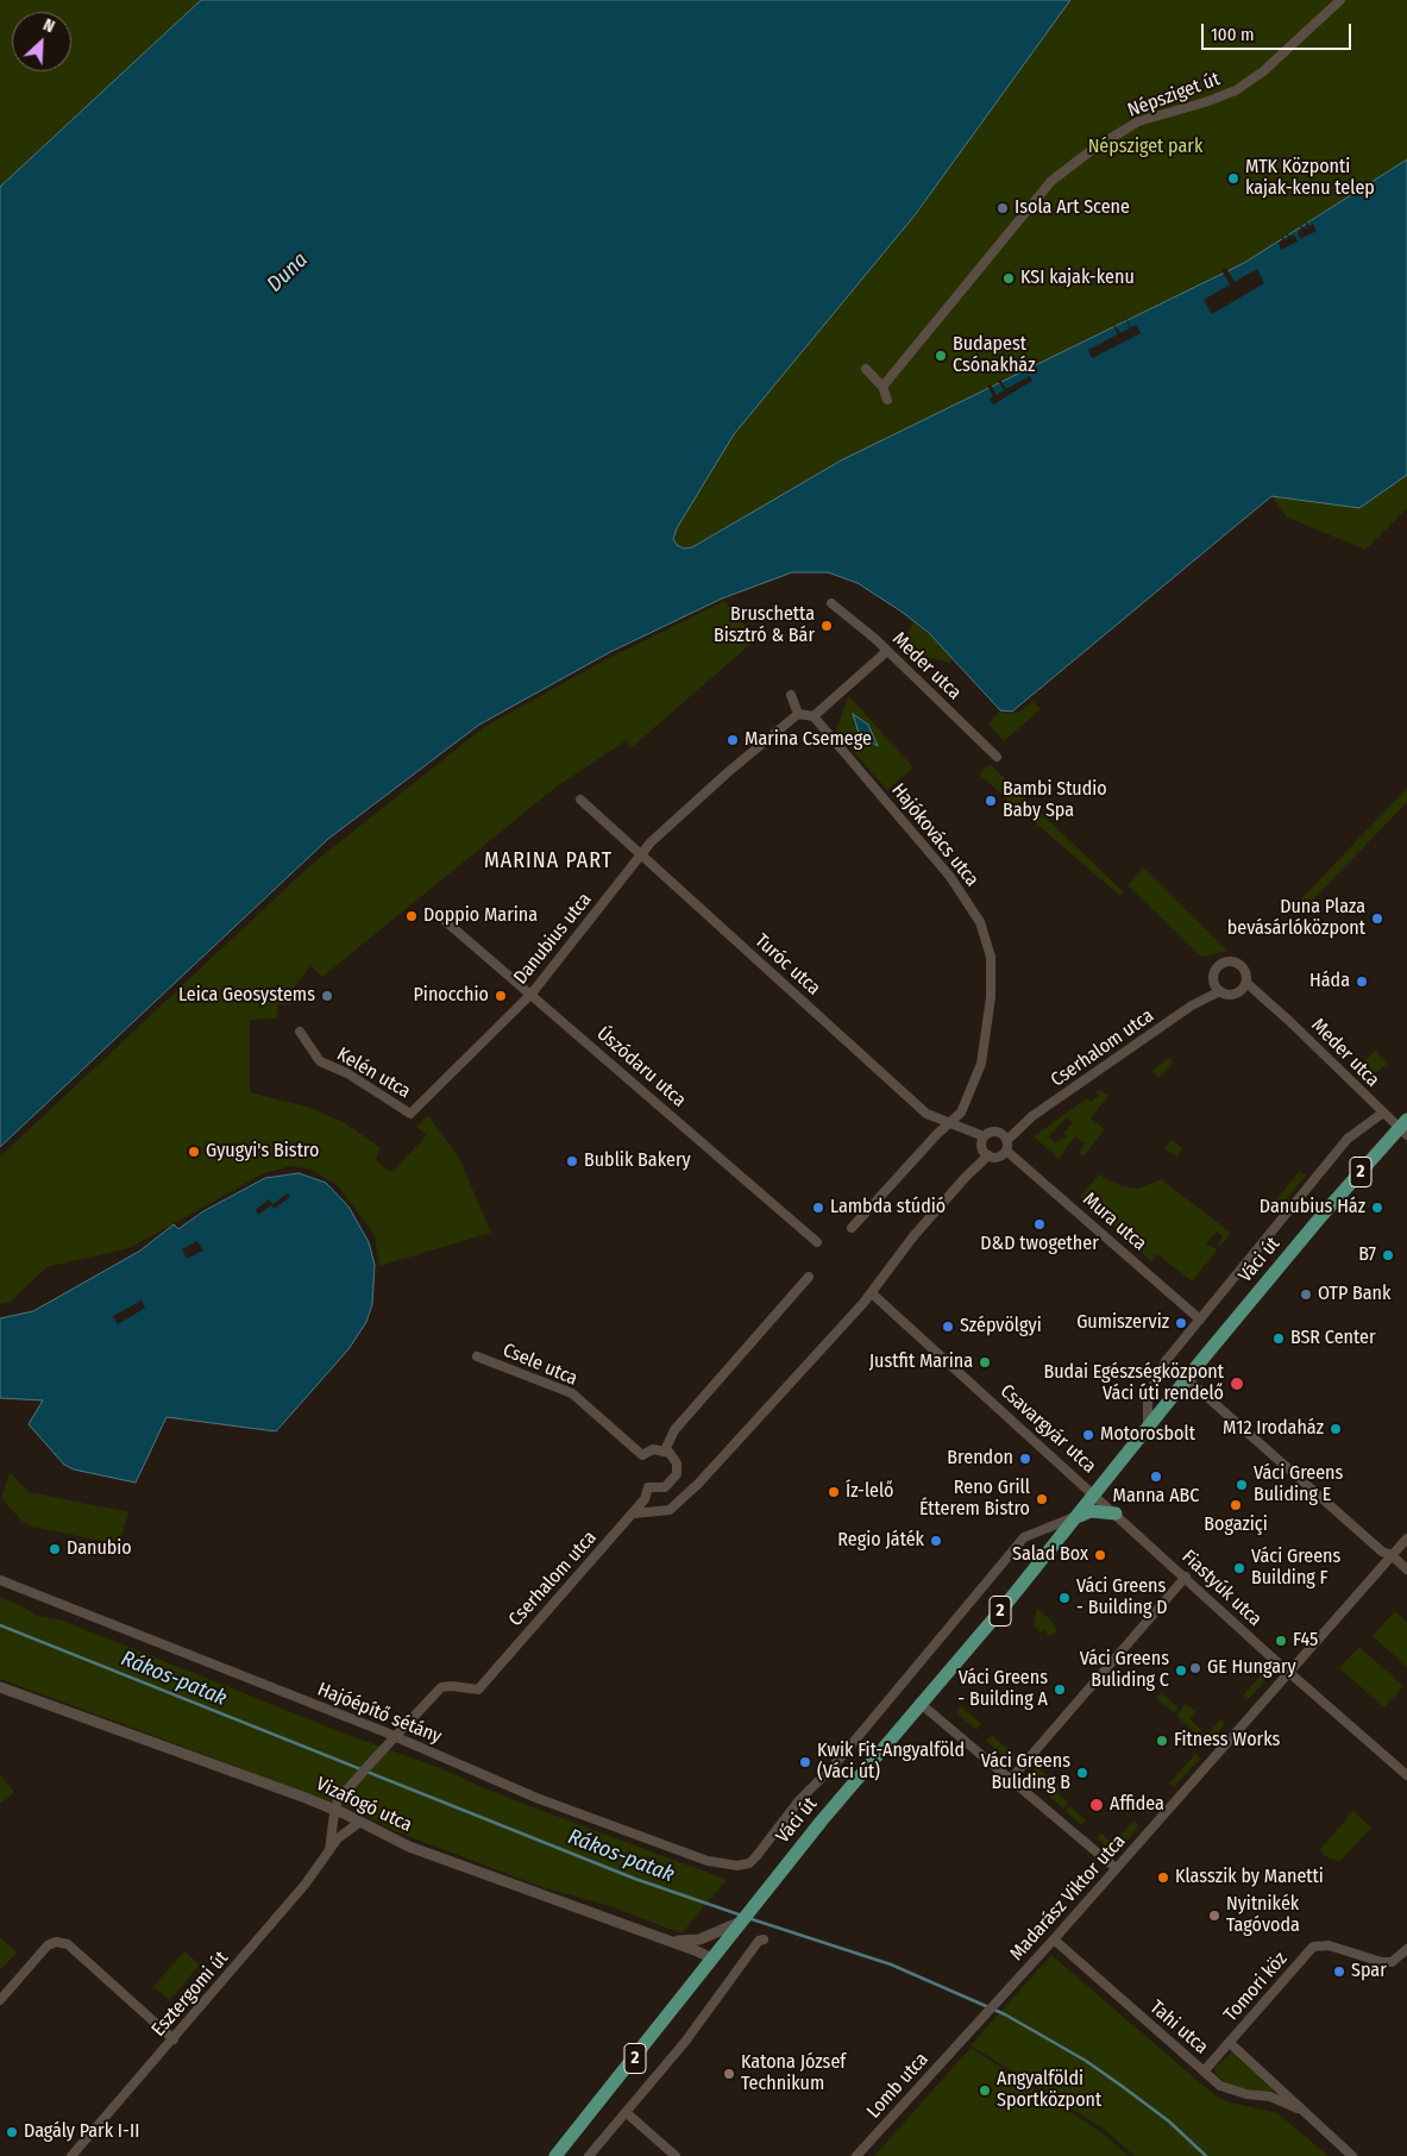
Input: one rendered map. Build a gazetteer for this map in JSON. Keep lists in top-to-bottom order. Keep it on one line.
{"streets":{"main road":["2","Váci út"],"street":["Népsziget út","Meder utca","Hajókovács utca","Danubius utca","Turóc utca","Cserhalom utca","Úszódaru utca","Kelén utca","Mura utca","Csele utca","Csavargyár utca","Fiastyúk utca","Hajóépítő sétány","Vizafogó utca","Madarász Viktor utca","Tomori köz","Esztergomi út","Tahi utca","Lomb utca"]},"crossings":[["Meder utca","Cserhalom utca"],["Meder utca","Váci út"],["Hajókovács utca","Turóc utca"],["Danubius utca","Turóc utca"],["Danubius utca","Úszódaru utca"],["Danubius utca","Kelén utca"],["Turóc utca","Cserhalom utca"],["Turóc utca","Mura utca"],["Cserhalom utca","Mura utca"],["Cserhalom utca","Csele utca"],["Cserhalom utca","Hajóépítő sétány"],["Mura utca","Váci út"],["Váci út","Csavargyár utca"],["Váci út","Fiastyúk utca"],["Váci út","Hajóépítő sétány"],["Váci út","Vizafogó utca"],["Csavargyár utca","Fiastyúk utca"],["Fiastyúk utca","Madarász Viktor utca"],["Vizafogó utca","Esztergomi út"],["Madarász Viktor utca","Tahi utca"],["Madarász Viktor utca","Lomb utca"],["Tomori köz","Tahi utca"]],"districts":["MARINA PART"],"water":["Duna","Rákos-patak"],"parks":["Népsziget park"],"places":["MTK Központi kajak-kenu telep","Isola Art Scene","KSI kajak-kenu","Budapest Csónakház","Bruschetta Bisztró & Bár","Marina Csemege","Bambi Studio Baby Spa","Doppio Marina","Duna Plaza bevásárlóközpont","Háda","Leica Geosystems","Pinocchio","Gyugyi's Bistro","Bublik Bakery","Lambda stúdió","Danubius Ház","D&D twogether","B7","OTP Bank","Gumiszerviz","Szépvölgyi","BSR Center","Justfit Marina","Budai Egészségközpont Váci úti rendelő","M12 Irodaház","Motorosbolt","Brendon","Manna ABC","Váci Greens Buliding E","Íz-lelő","Reno Grill Étterem Bistro","Bogaziçi","Regio Játék","Danubio","Salad Box","Váci Greens Building F","Váci Greens - Building D","F45","GE Hungary","Váci Greens Buliding C","Váci Greens - Building A","Fitness Works","Kwik Fit-Angyalföld (Váci út)","Váci Greens Buliding B","Affidea","Klasszik by Manetti","Nyitnikék Tagóvoda","Spar","Katona József Technikum","Angyalföldi Sportközpont","Dagály Park I-II"],"scale_bar":"100 m","north":"top right"}
